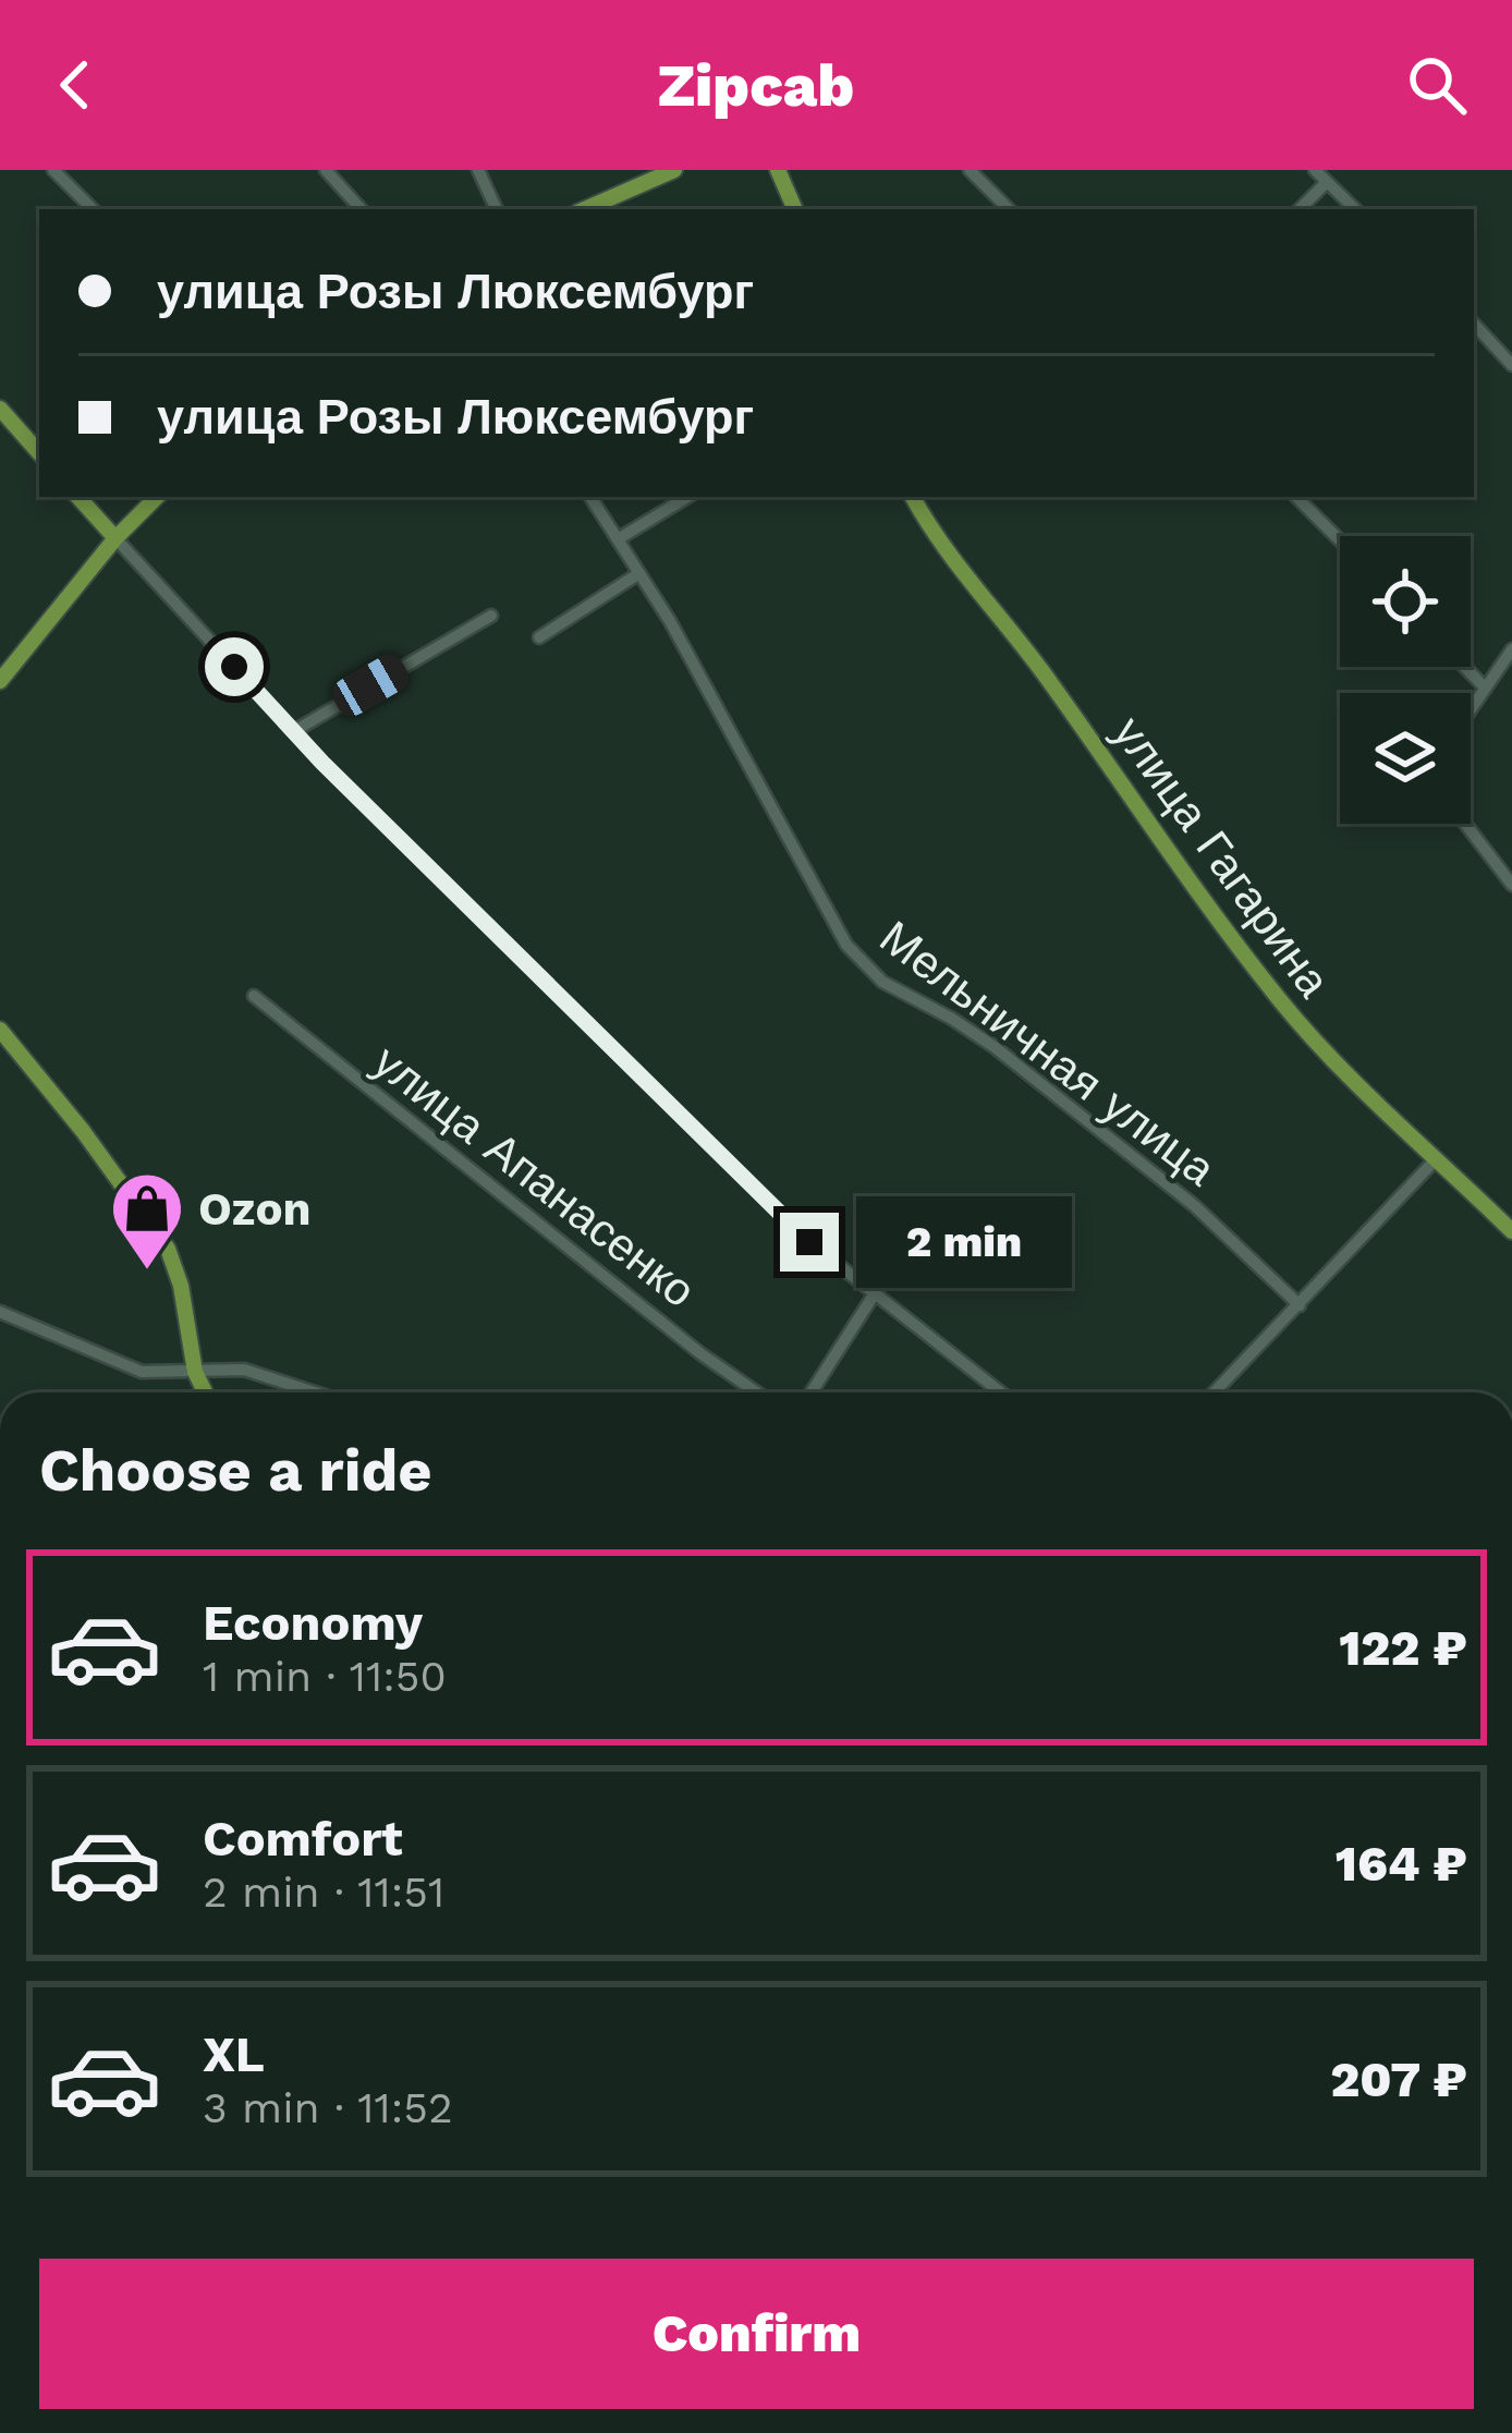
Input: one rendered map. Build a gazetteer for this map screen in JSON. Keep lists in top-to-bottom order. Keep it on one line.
{"streets":{"main road":["улица Гагарина"],"street":["Мельничная улица","улица Апанасенко"]},"places":{"shop":["Ozon"]},"page":{"header":"Zipcab","banner":["улица Розы Люксембург","улица Розы Люксембург"],"bubble":"2 min","heading":"Choose a ride","list":[{"name":"Economy","note":"1 min · 11:50","value":"122 ₽"},{"name":"Comfort","note":"2 min · 11:51","value":"164 ₽"},{"name":"XL","note":"3 min · 11:52","value":"207 ₽"}],"buttons":"Confirm"}}
